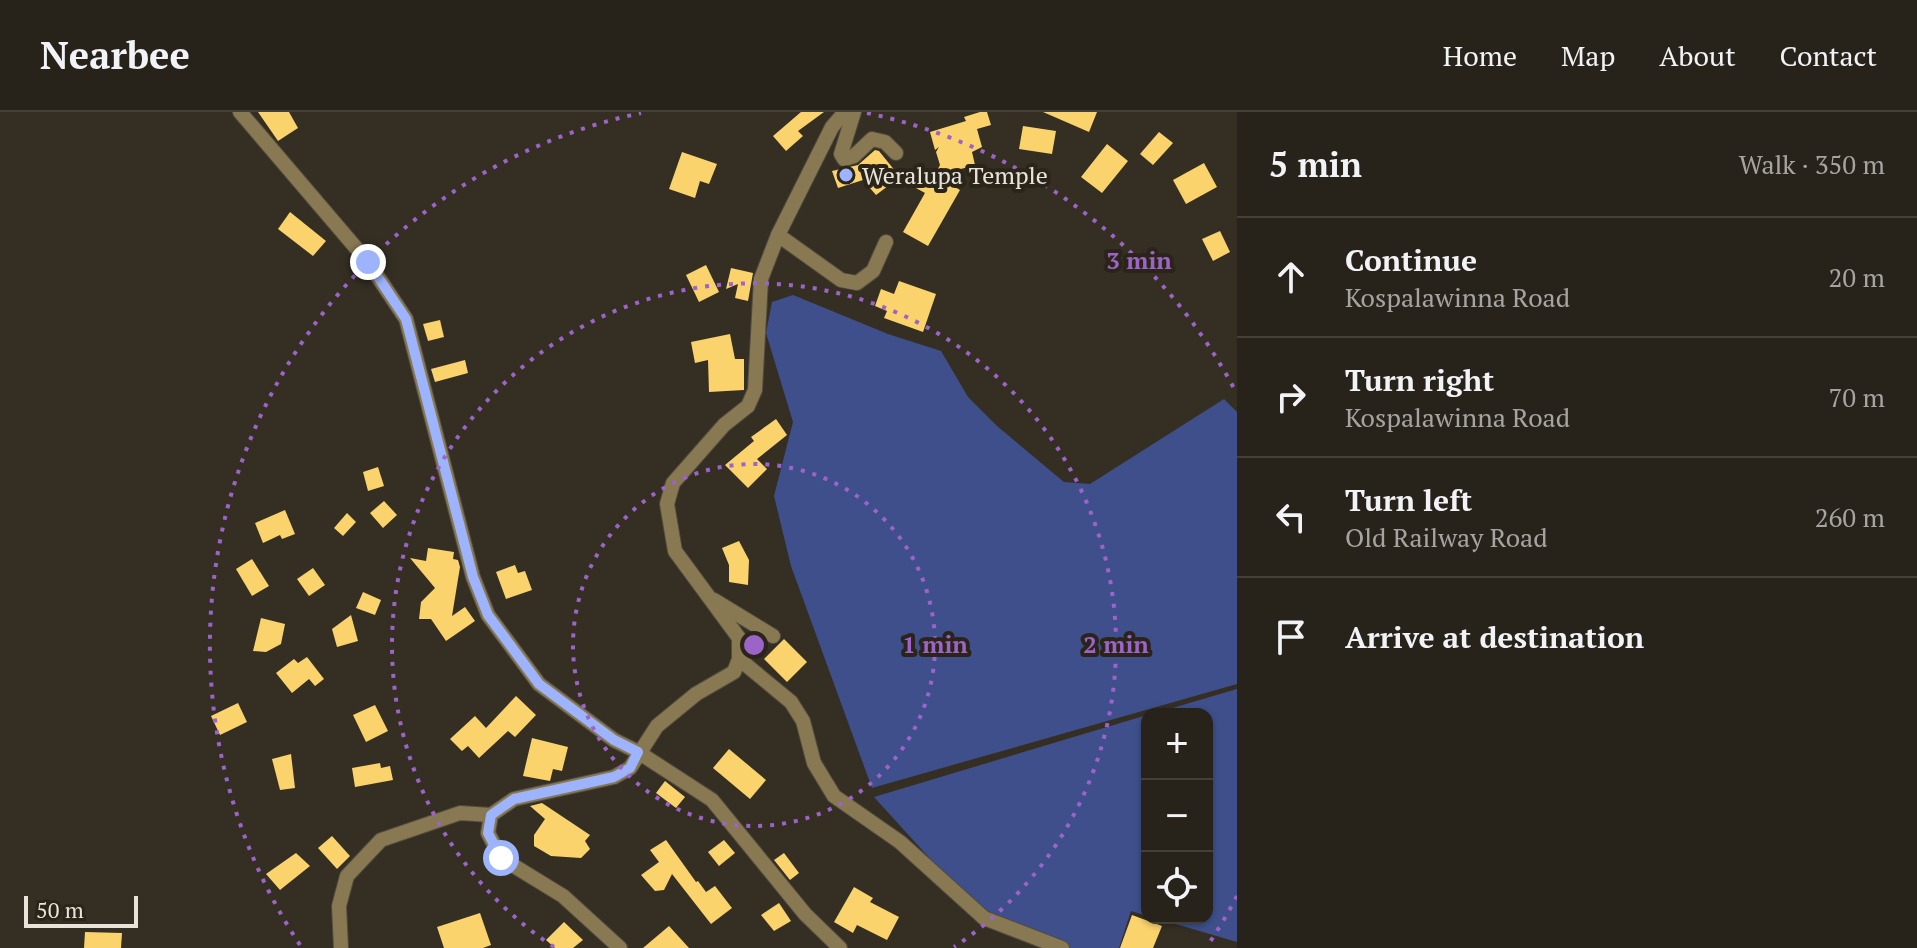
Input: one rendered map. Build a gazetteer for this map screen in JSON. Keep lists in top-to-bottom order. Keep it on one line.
{"places":["Weralupa Temple"],"scale_bar":"50 m","page":{"header":"Nearbee","nav":["Home","Map","About","Contact"],"heading":["5 min","Walk · 350 m"],"list":[["Continue","Kospalawinna Road","20 m"],["Turn right","Kospalawinna Road","70 m"],["Turn left","Old Railway Road","260 m"],"Arrive at destination"],"map_buttons":["+","−"],"scale":"50 m"},"rings":["3 min","1 min","2 min"]}
